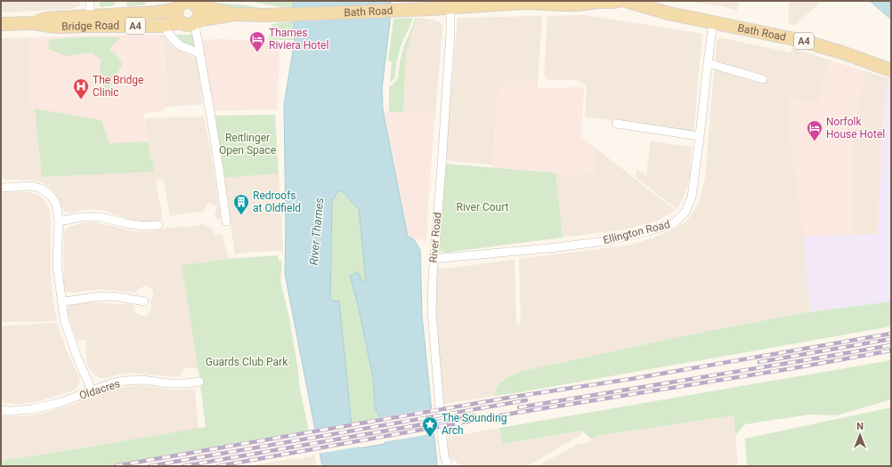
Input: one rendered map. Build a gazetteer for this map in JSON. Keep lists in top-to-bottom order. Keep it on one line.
{"streets":{"main road":["Bath Road","Bridge Road","A4"],"street":["Ellington Road","River Road","Oldacres"]},"crossings":[["Bath Road","Bridge Road"],["Bath Road","Ellington Road"],["Bath Road","River Road"],["Bridge Road","A4"],["Ellington Road","River Road"]],"water":["River Thames"],"parks":["Reitlinger Open Space","River Court","Guards Club Park"],"places":{"hotel":["Thames Riviera Hotel","Norfolk House Hotel"],"hospital":["The Bridge Clinic"],"building":["Redroofs at Oldfield"],"place":["The Sounding Arch"]},"north":"top"}
